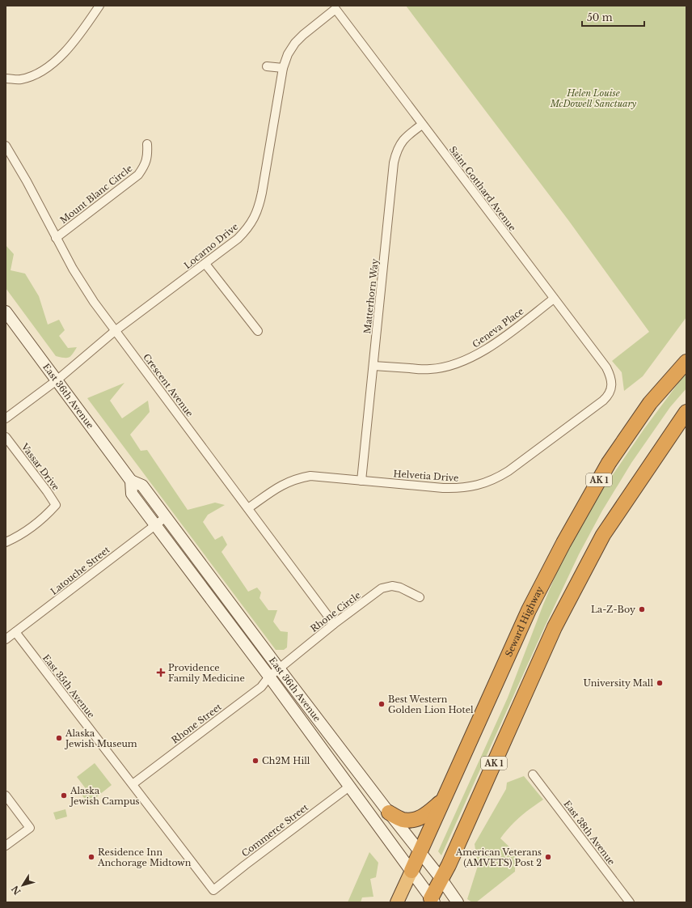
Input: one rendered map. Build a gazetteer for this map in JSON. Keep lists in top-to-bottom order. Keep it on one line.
{"streets":{"highway":["AK 1","Seward Highway"],"main road":["East 36th Avenue"],"street":["Saint Gotthard Avenue","Mount Blanc Circle","Locarno Drive","Matterhorn Way","Geneva Place","Crescent Avenue","Vassar Drive","Helvetia Drive","Latouche Street","Rhone Circle","East 35th Avenue","Rhone Street","Commerce Street","East 38th Avenue"]},"crossings":[["Saint Gotthard Avenue","Locarno Drive"],["Saint Gotthard Avenue","Matterhorn Way"],["Saint Gotthard Avenue","Geneva Place"],["Saint Gotthard Avenue","Helvetia Drive"],["Mount Blanc Circle","Crescent Avenue"],["Locarno Drive","Crescent Avenue"],["Locarno Drive","East 36th Avenue"],["Matterhorn Way","Geneva Place"],["Matterhorn Way","Helvetia Drive"],["Crescent Avenue","Helvetia Drive"],["Crescent Avenue","Rhone Circle"],["East 36th Avenue","AK 1"],["East 36th Avenue","Latouche Street"],["East 36th Avenue","Rhone Circle"],["East 36th Avenue","Seward Highway"],["East 36th Avenue","Rhone Street"],["East 36th Avenue","Commerce Street"],["Latouche Street","East 35th Avenue"],["Rhone Circle","Rhone Street"],["East 35th Avenue","Rhone Street"],["East 35th Avenue","Commerce Street"]],"parks":["Helen Louise McDowell Sanctuary"],"places":{"other":["La-Z-Boy","University Mall","Best Western Golden Lion Hotel","Alaska Jewish Museum","Ch2M Hill","Alaska Jewish Campus","Residence Inn Anchorage Midtown","American Veterans (AMVETS) Post 2"],"health":["Providence Family Medicine"]},"scale_bar":"50 m","north":"bottom left"}
